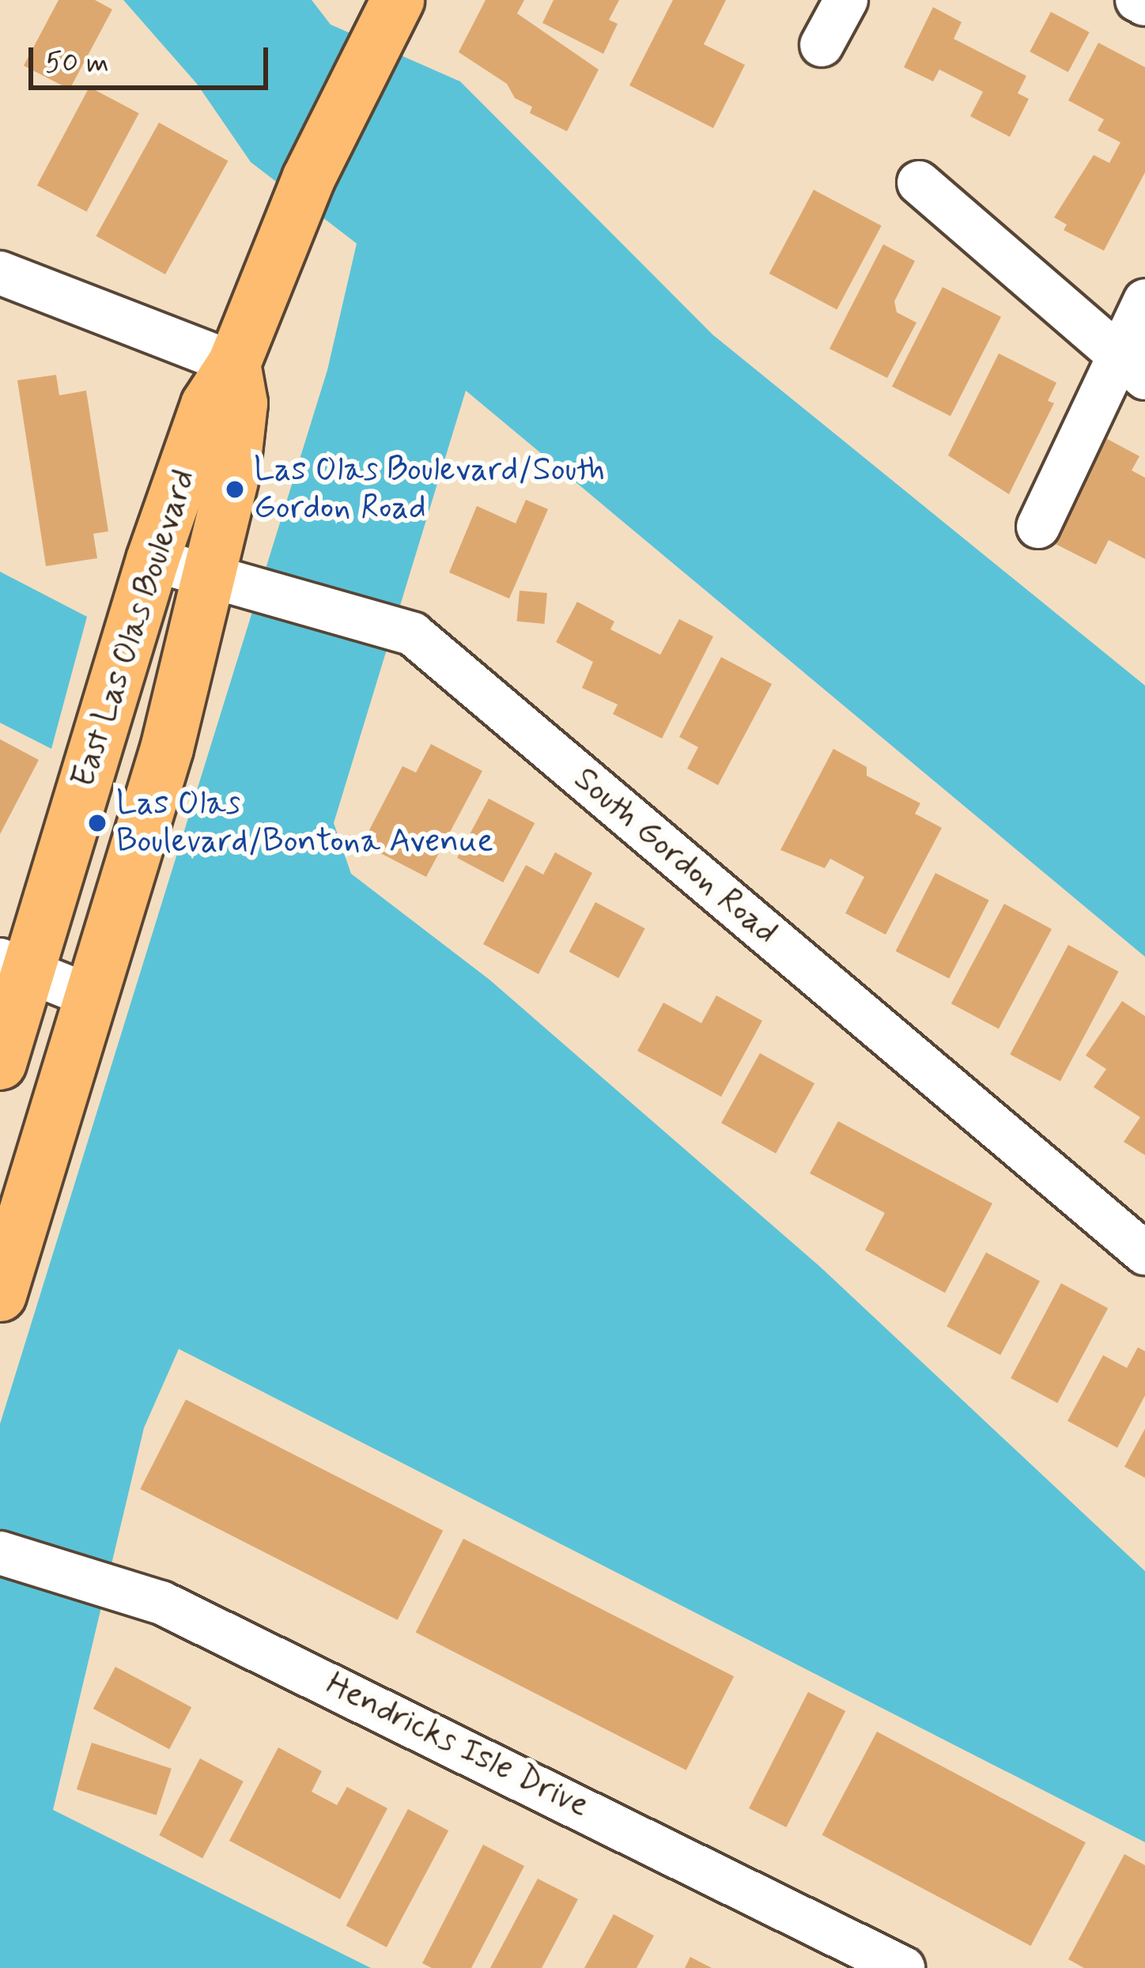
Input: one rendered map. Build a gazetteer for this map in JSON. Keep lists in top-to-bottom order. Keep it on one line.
{"streets":{"main road":["East Las Olas Boulevard"],"street":["South Gordon Road","Hendricks Isle Drive"]},"crossings":[["East Las Olas Boulevard","South Gordon Road"]],"places":["Las Olas Boulevard/South Gordon Road","Las Olas Boulevard/Bontona Avenue"],"scale_bar":"50 m"}
